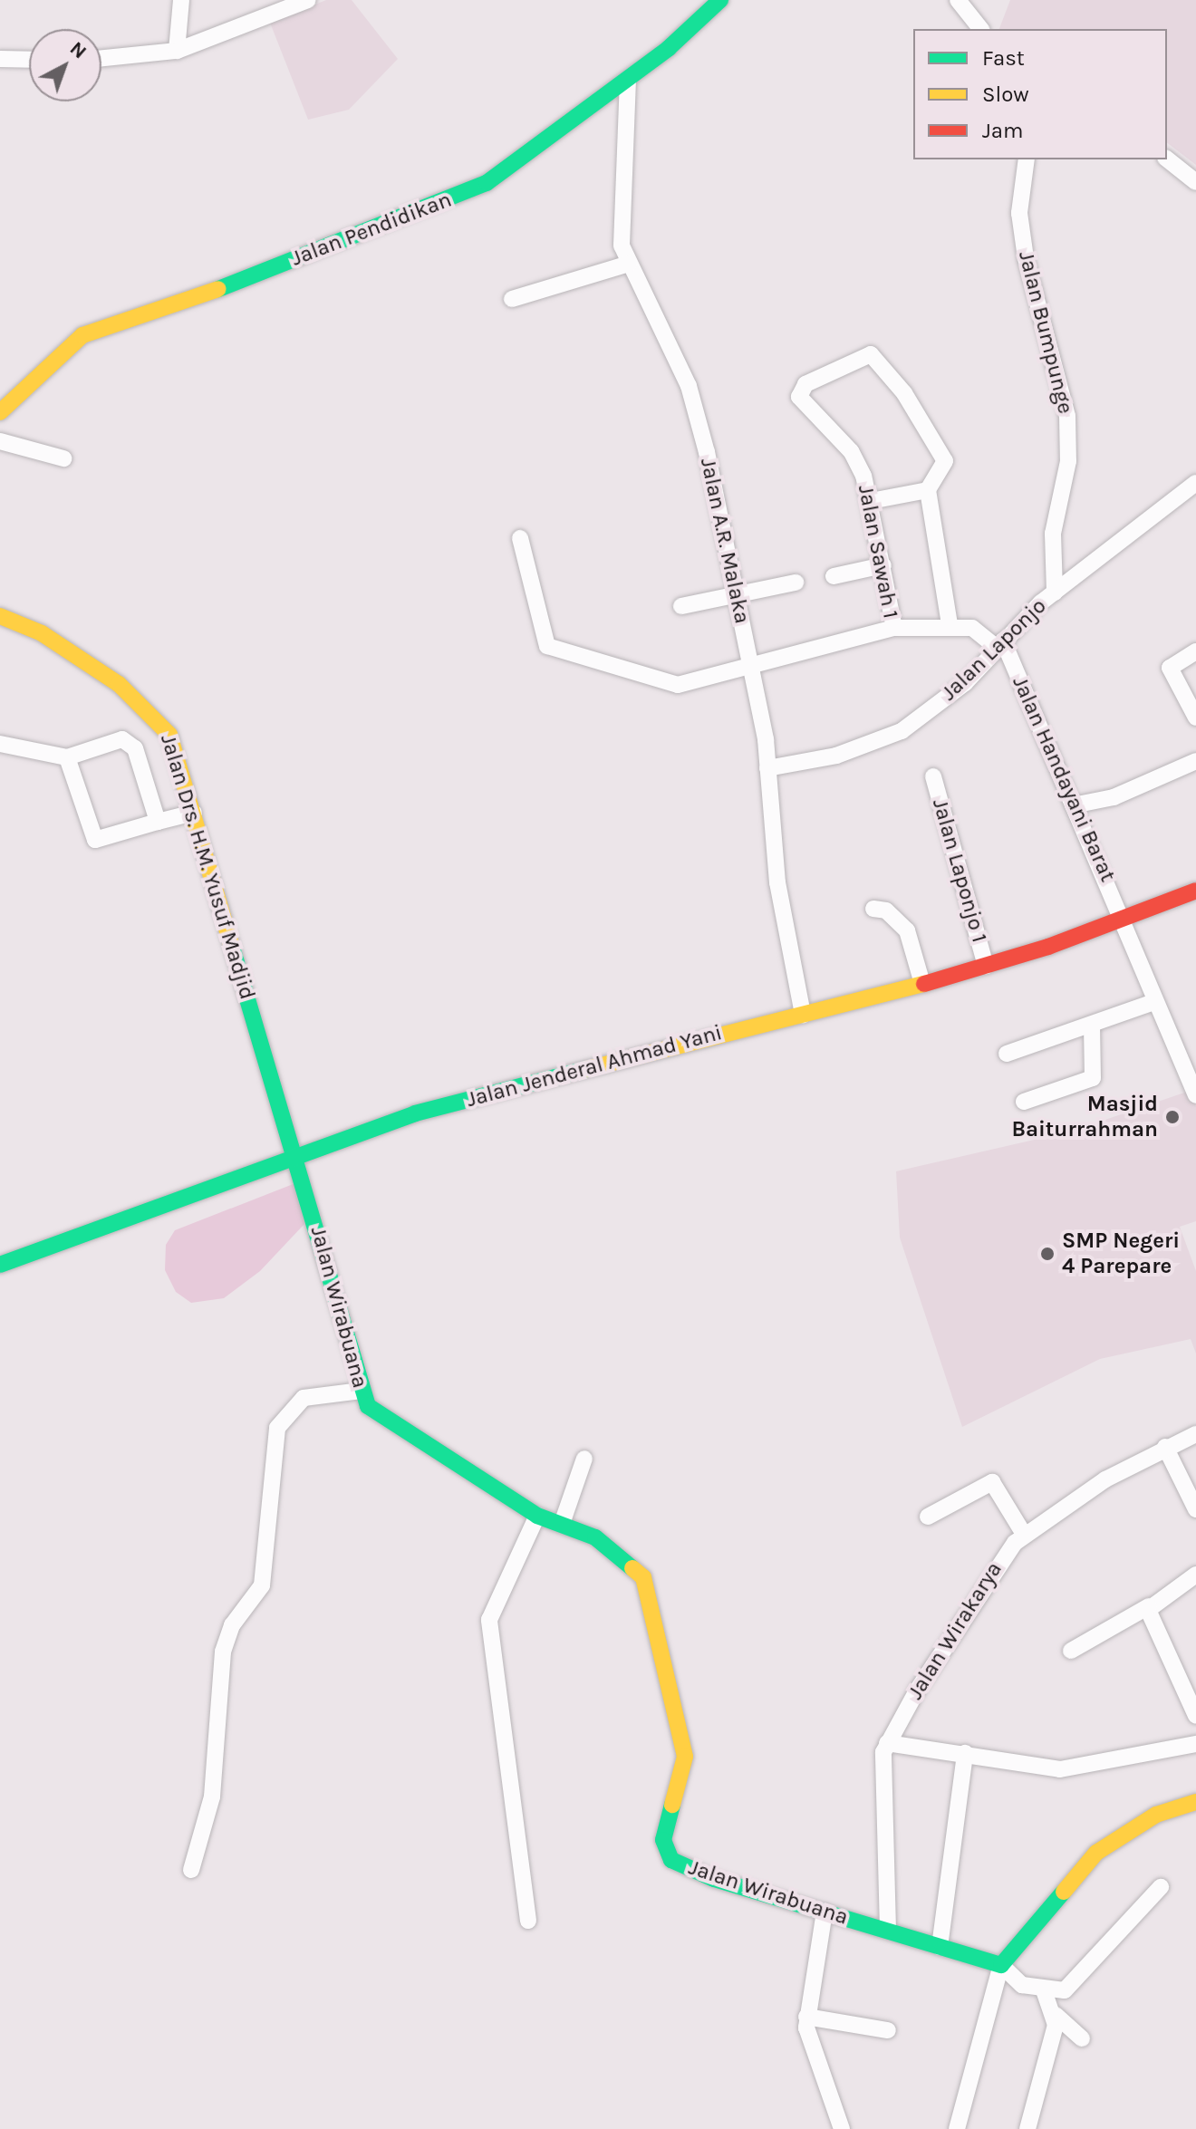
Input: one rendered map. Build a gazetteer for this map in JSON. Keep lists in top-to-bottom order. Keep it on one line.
{"streets":{"main road":["Jalan Pendidikan","Jalan Drs. H.M. Yusuf Madjid","Jalan Jenderal Ahmad Yani","Jalan Wirabuana"],"street":["Jalan Bumpunge","Jalan A.R. Malaka","Jalan Sawah 1","Jalan Laponjo","Jalan Handayani Barat","Jalan Laponjo 1","Jalan Wirakarya"]},"crossings":[["Jalan Pendidikan","Jalan A.R. Malaka"],["Jalan Bumpunge","Jalan Laponjo"],["Jalan A.R. Malaka","Jalan Sawah 1"],["Jalan A.R. Malaka","Jalan Laponjo"],["Jalan A.R. Malaka","Jalan Jenderal Ahmad Yani"],["Jalan Laponjo","Jalan Handayani Barat"],["Jalan Handayani Barat","Jalan Jenderal Ahmad Yani"],["Jalan Drs. H.M. Yusuf Madjid","Jalan Jenderal Ahmad Yani"],["Jalan Drs. H.M. Yusuf Madjid","Jalan Wirabuana"],["Jalan Laponjo 1","Jalan Jenderal Ahmad Yani"],["Jalan Jenderal Ahmad Yani","Jalan Wirabuana"]],"places":["Masjid Baiturrahman","SMP Negeri 4 Parepare"],"legend":["Fast","Slow","Jam"],"north":"top right"}
